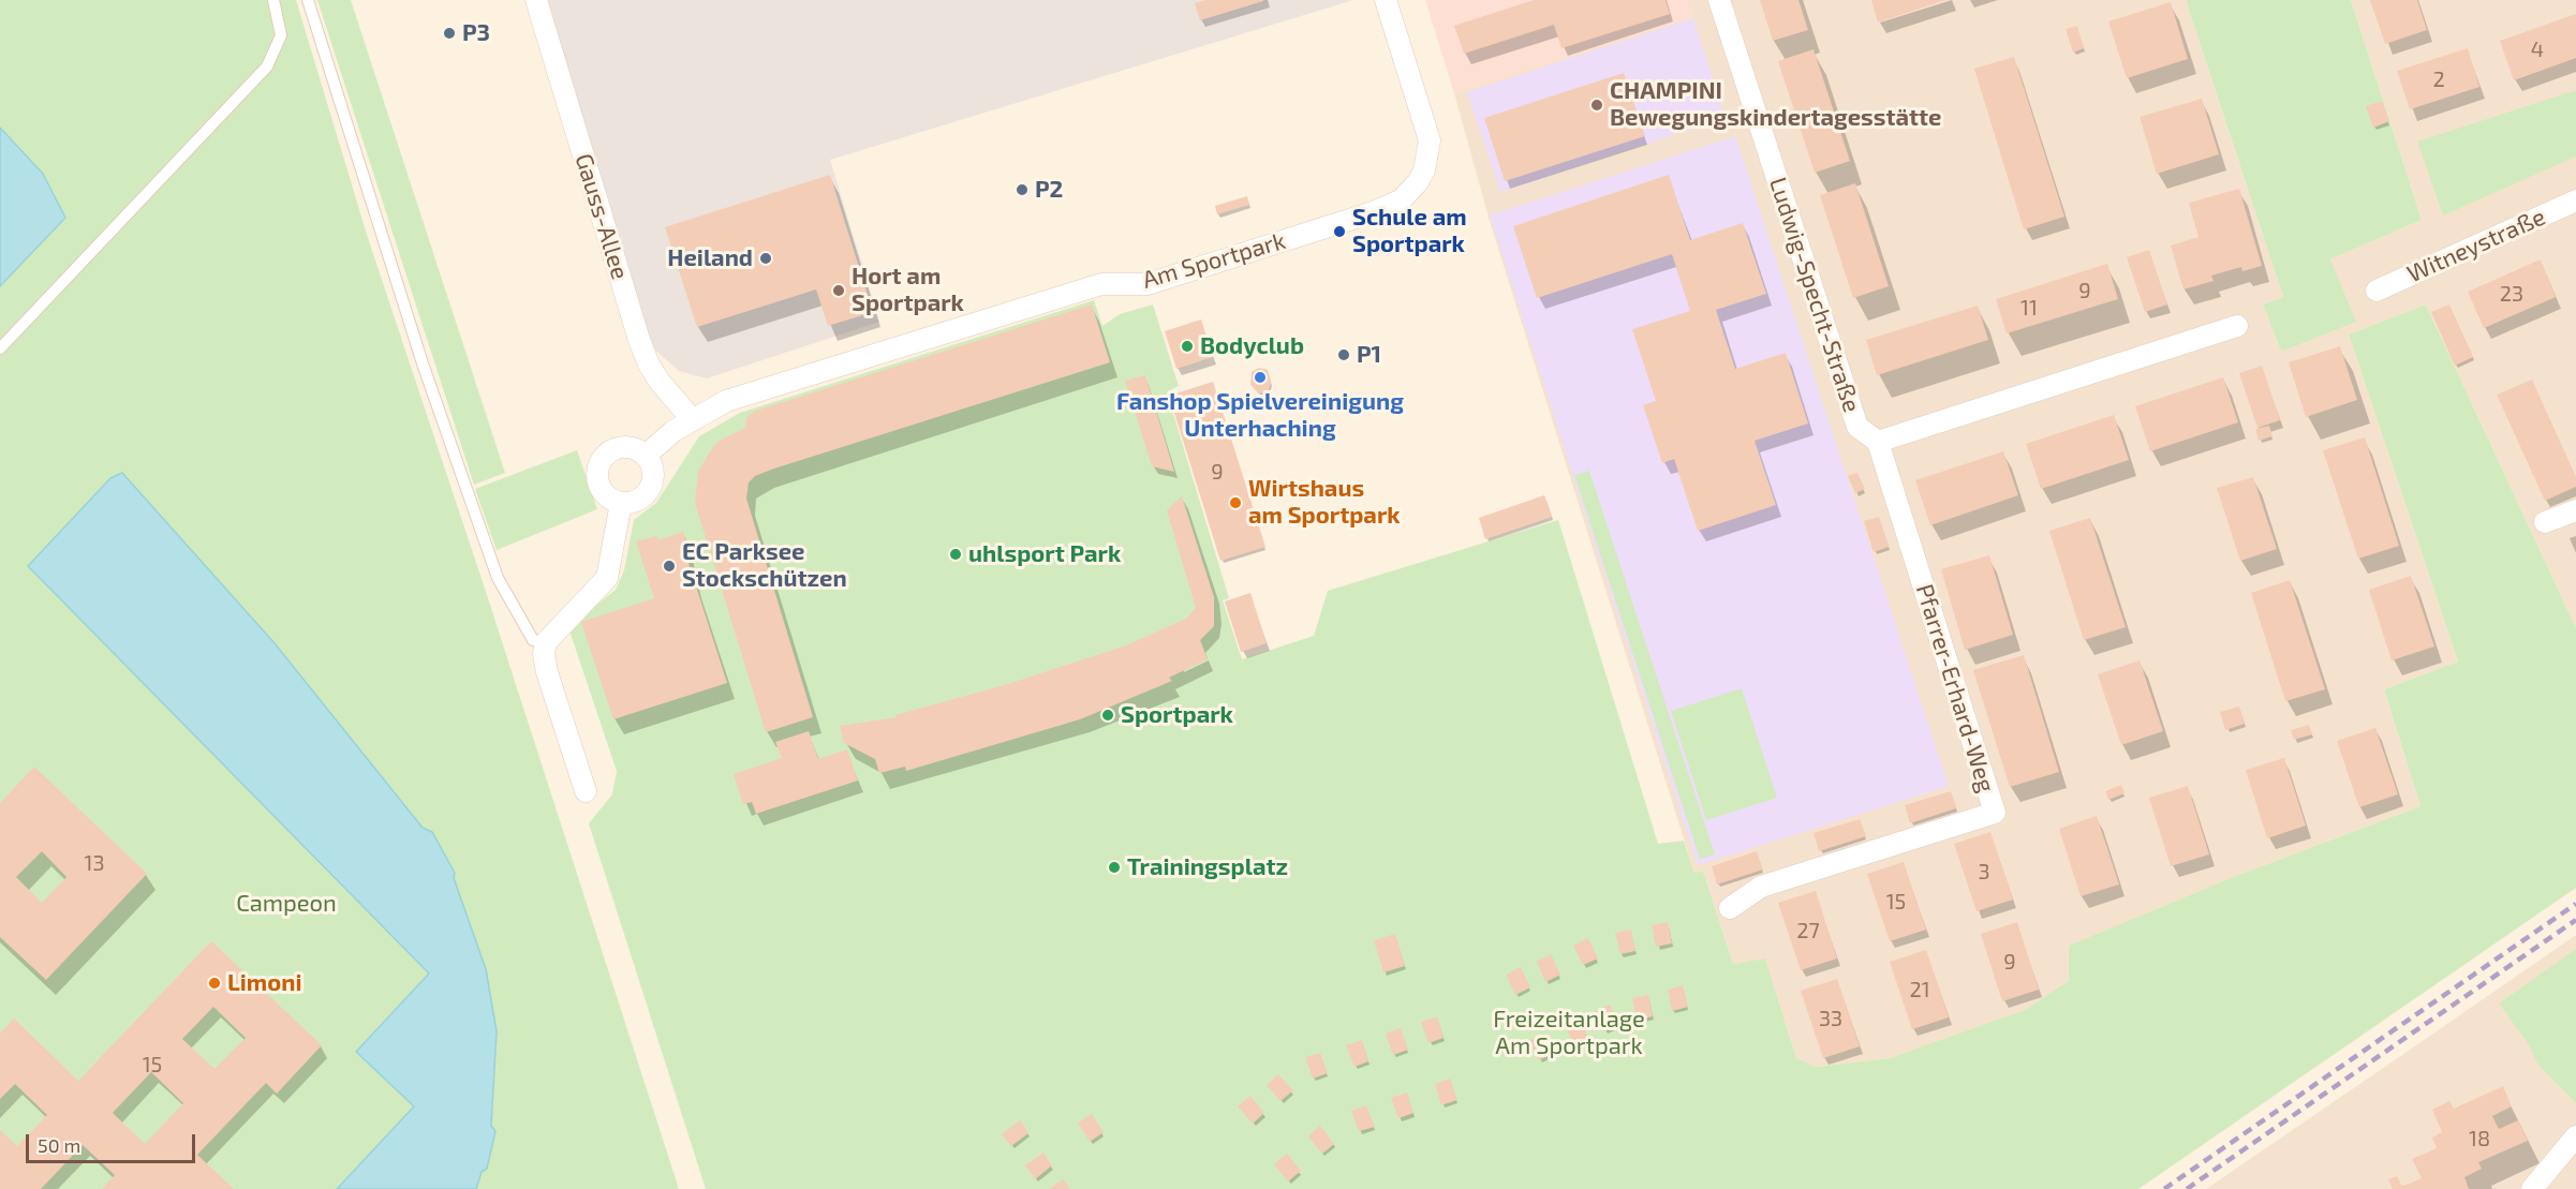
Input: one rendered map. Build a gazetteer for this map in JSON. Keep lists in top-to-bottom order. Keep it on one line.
{"streets":{"street":["Gauss-Allee","Witneystraße","Am Sportpark","Ludwig-Specht-Straße","Pfarrer-Erhard-Weg"]},"crossings":[["Gauss-Allee","Am Sportpark"],["Ludwig-Specht-Straße","Pfarrer-Erhard-Weg"]],"parks":["Campeon","Freizeitanlage Am Sportpark"],"places":["P3","CHAMPINI Bewegungskindertagesstätte","P2","Schule am Sportpark","Heiland","Hort am Sportpark","Bodyclub","P1","Fanshop Spielvereinigung Unterhaching","Wirtshaus am Sportpark","uhlsport Park","EC Parksee Stockschützen","Sportpark","Trainingsplatz","Limoni"],"house_numbers":["4","2","9","23","11","9","13","3","15","27","9","21","33","15","18"],"scale_bar":"50 m"}
